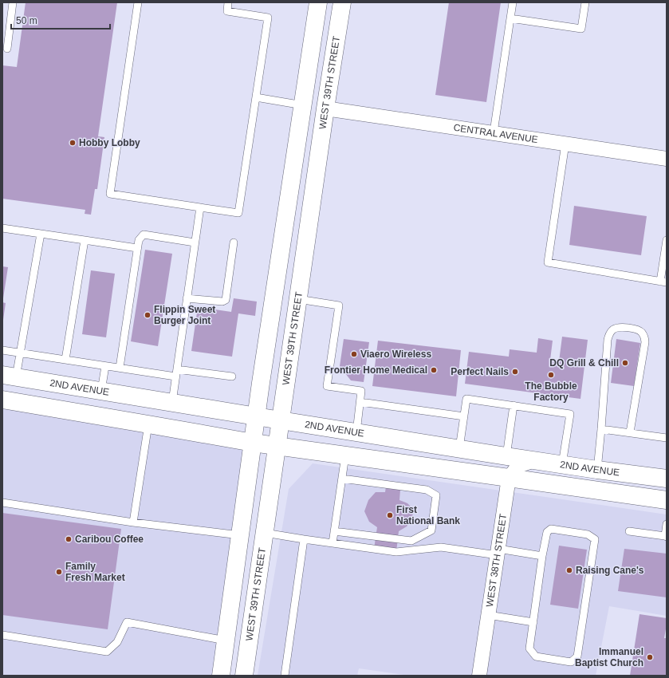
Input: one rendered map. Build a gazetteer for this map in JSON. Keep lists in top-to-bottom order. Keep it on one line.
{"streets":{"main road":["WEST 39TH STREET","2ND AVENUE"],"street":["CENTRAL AVENUE","WEST 38TH STREET"]},"crossings":[["WEST 39TH STREET","CENTRAL AVENUE"],["WEST 39TH STREET","2ND AVENUE"]],"places":["Hobby Lobby","Flippin Sweet Burger Joint","Viaero Wireless","DQ Grill & Chill","Frontier Home Medical","Perfect Nails","The Bubble Factory","First National Bank","Caribou Coffee","Raising Cane's","Family Fresh Market","Immanuel Baptist Church"],"scale_bar":"50 m"}
